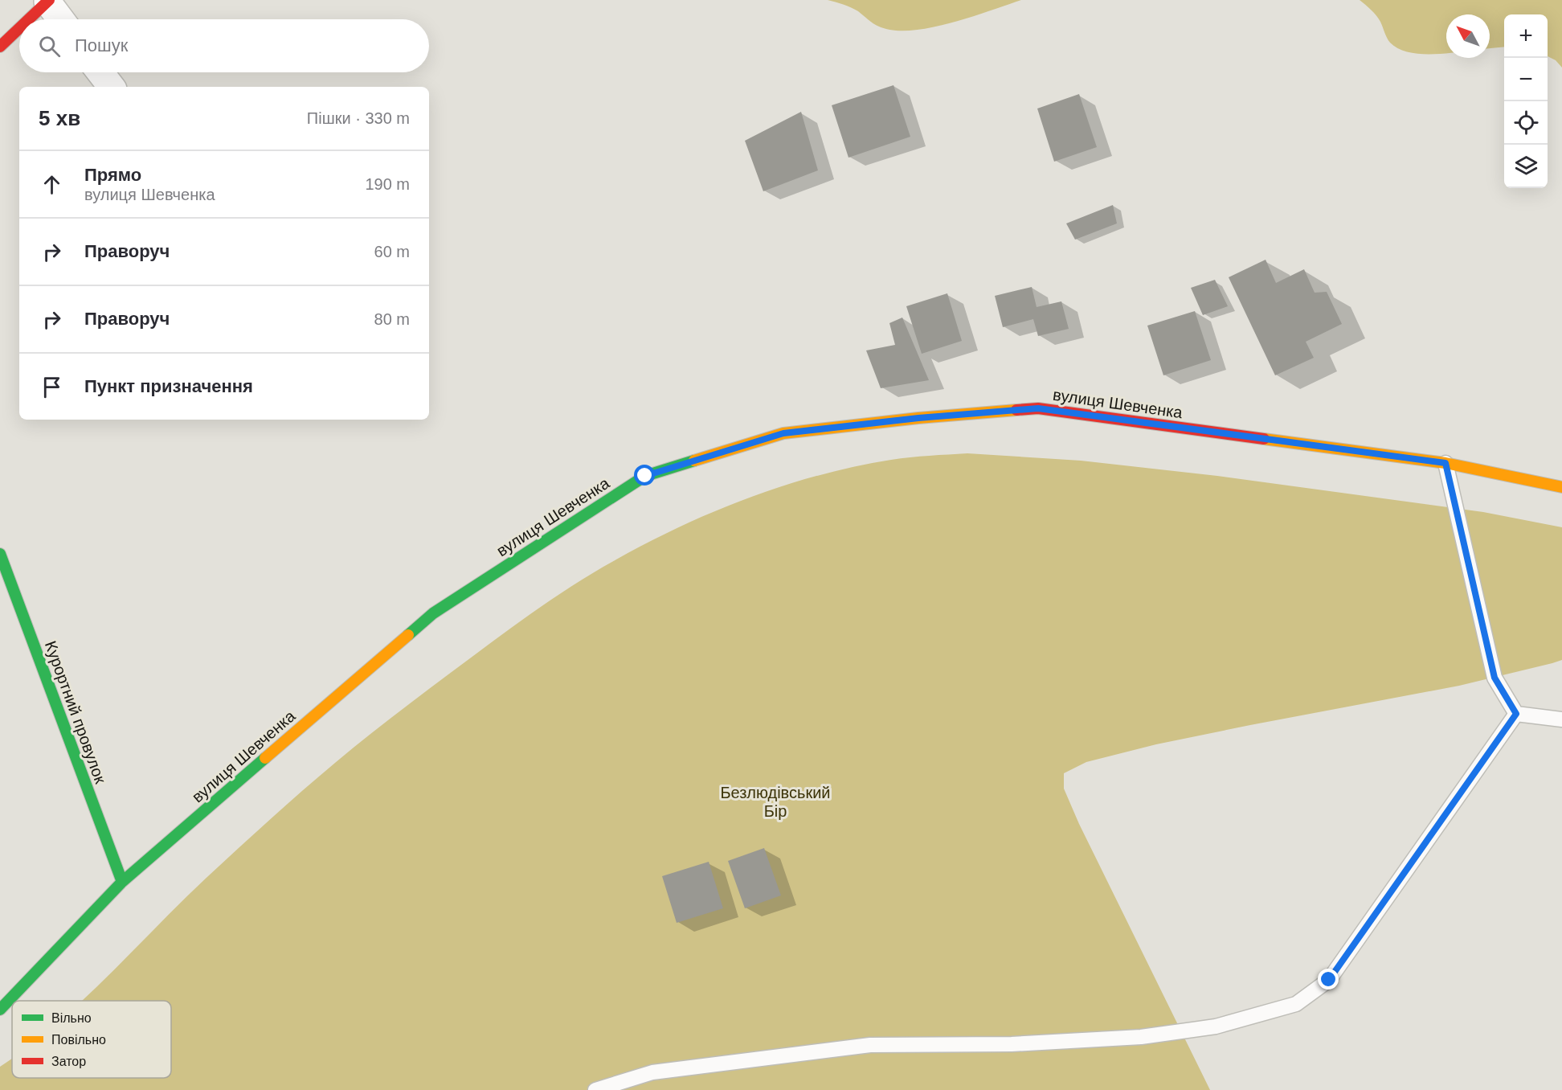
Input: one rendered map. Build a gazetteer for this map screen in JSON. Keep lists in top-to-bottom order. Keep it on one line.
{"streets":{"street":["вулиця Шевченка","Курортний провулок"]},"crossings":[["вулиця Шевченка","Курортний провулок"]],"parks":["Безлюдівський Бір"],"legend":["Вільно","Повільно","Затор"],"north":"top left","page":{"map_buttons":["+","−"],"search":"Пошук","heading":["5 хв","Пішки · 330 m"],"list":[["Прямо","вулиця Шевченка","190 m"],["Праворуч","60 m"],["Праворуч","80 m"],"Пункт призначення"]}}
